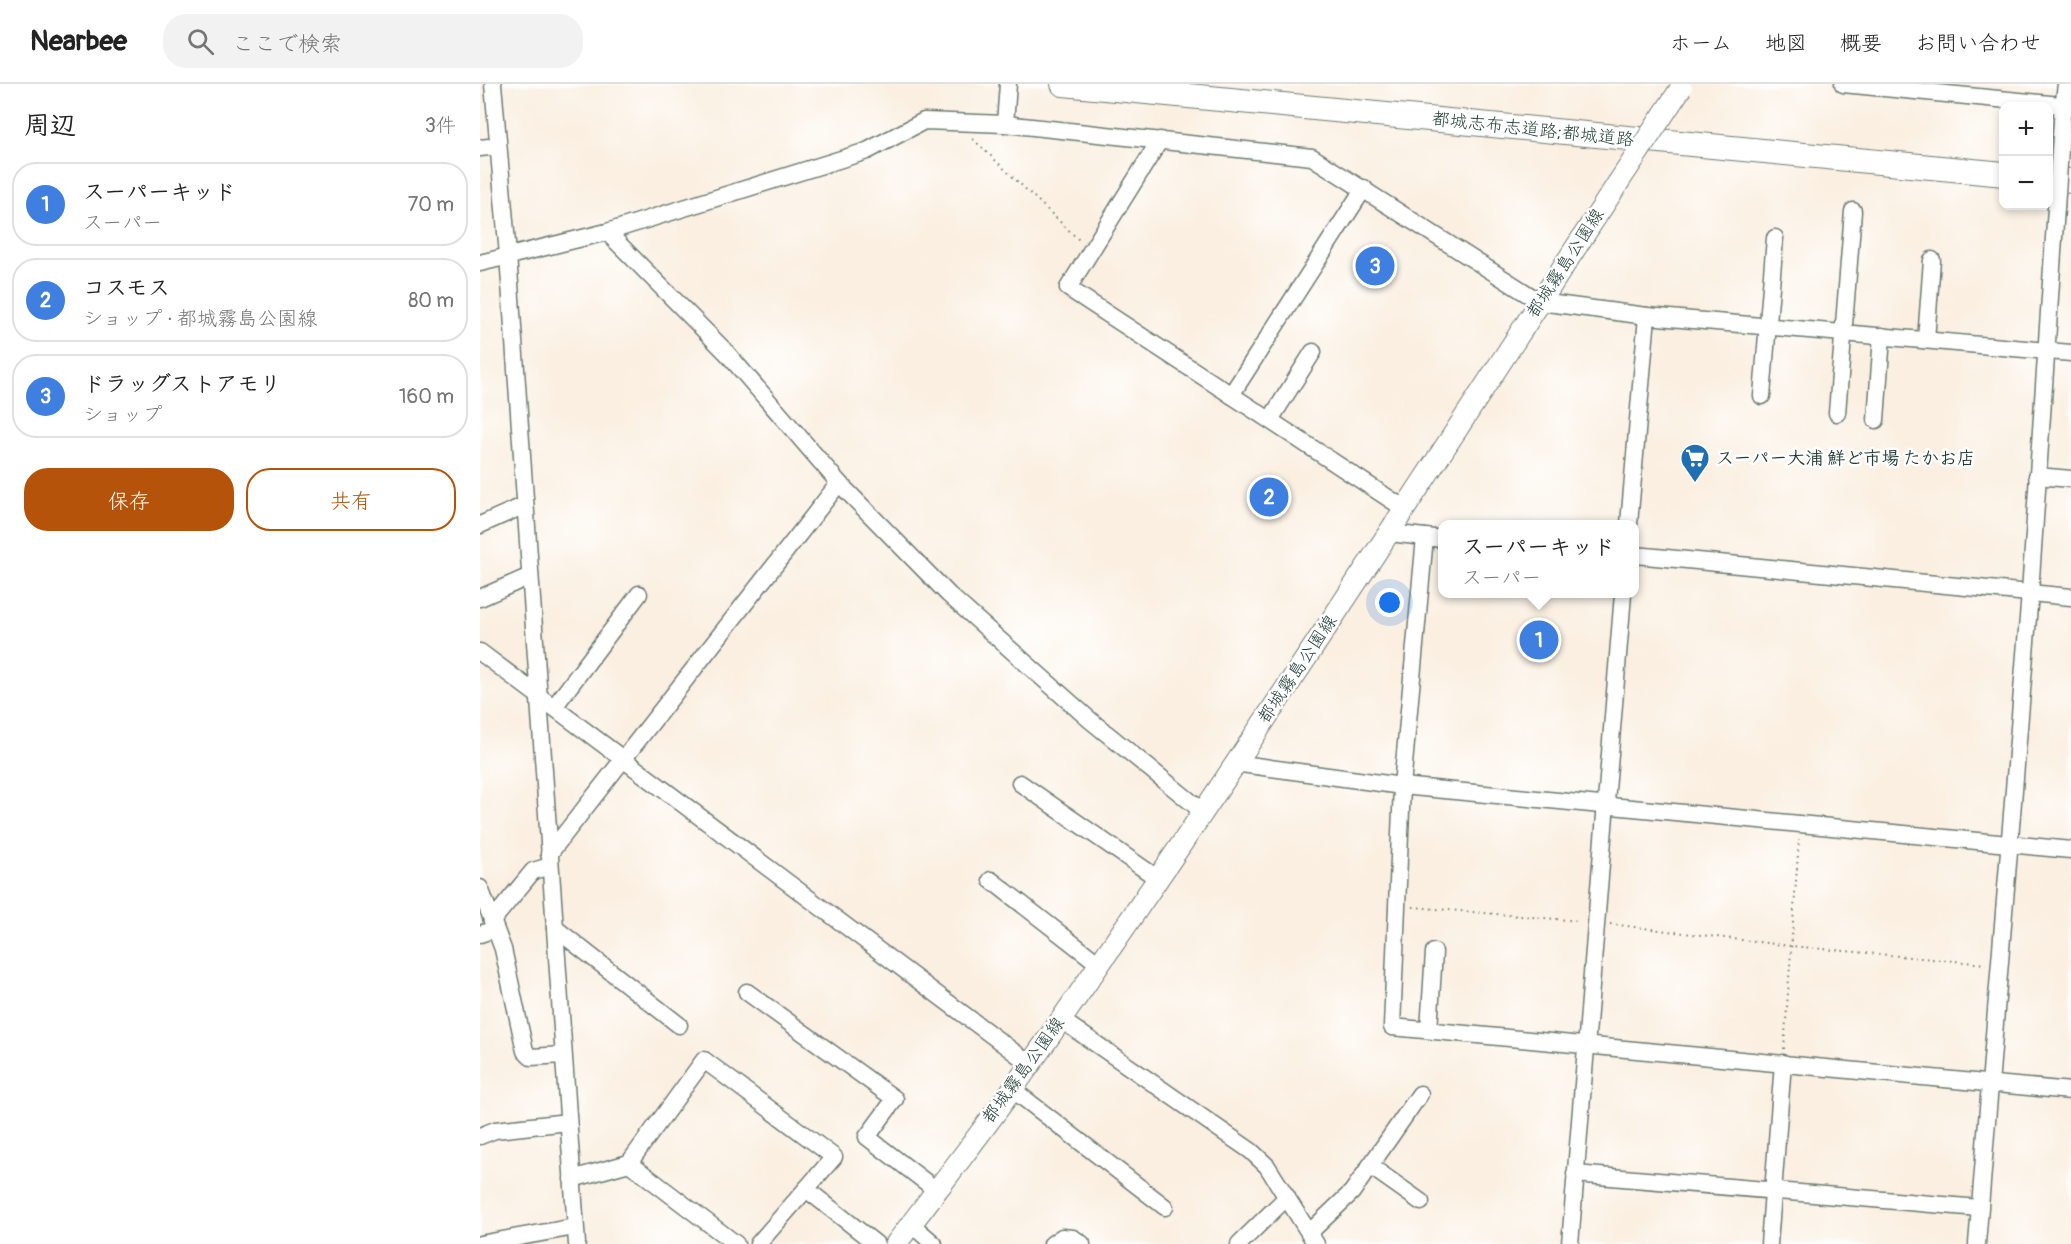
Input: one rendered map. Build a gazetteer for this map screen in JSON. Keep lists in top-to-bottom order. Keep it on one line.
{"streets":{"highway":["都城志布志道路;都城道路"],"main road":["都城霧島公園線"]},"places":{"supermarket":["スーパー大浦 鮮ど市場 たかお店"]},"page":{"header":"Nearbee","search":"ここで検索","nav":["ホーム","地図","概要","お問い合わせ"],"heading":["周辺","3件"],"map_buttons":["+","−"],"list":[{"mark":"1","name":"スーパーキッド","note":"スーパー","value":"70 m"},{"mark":"2","name":"コスモス","note":"ショップ · 都城霧島公園線","value":"80 m"},{"mark":"3","name":"ドラッグストアモリ","note":"ショップ","value":"160 m"}],"pins":["3","2","1"],"buttons":["保存","共有"],"popup":["スーパーキッド","スーパー"]}}
